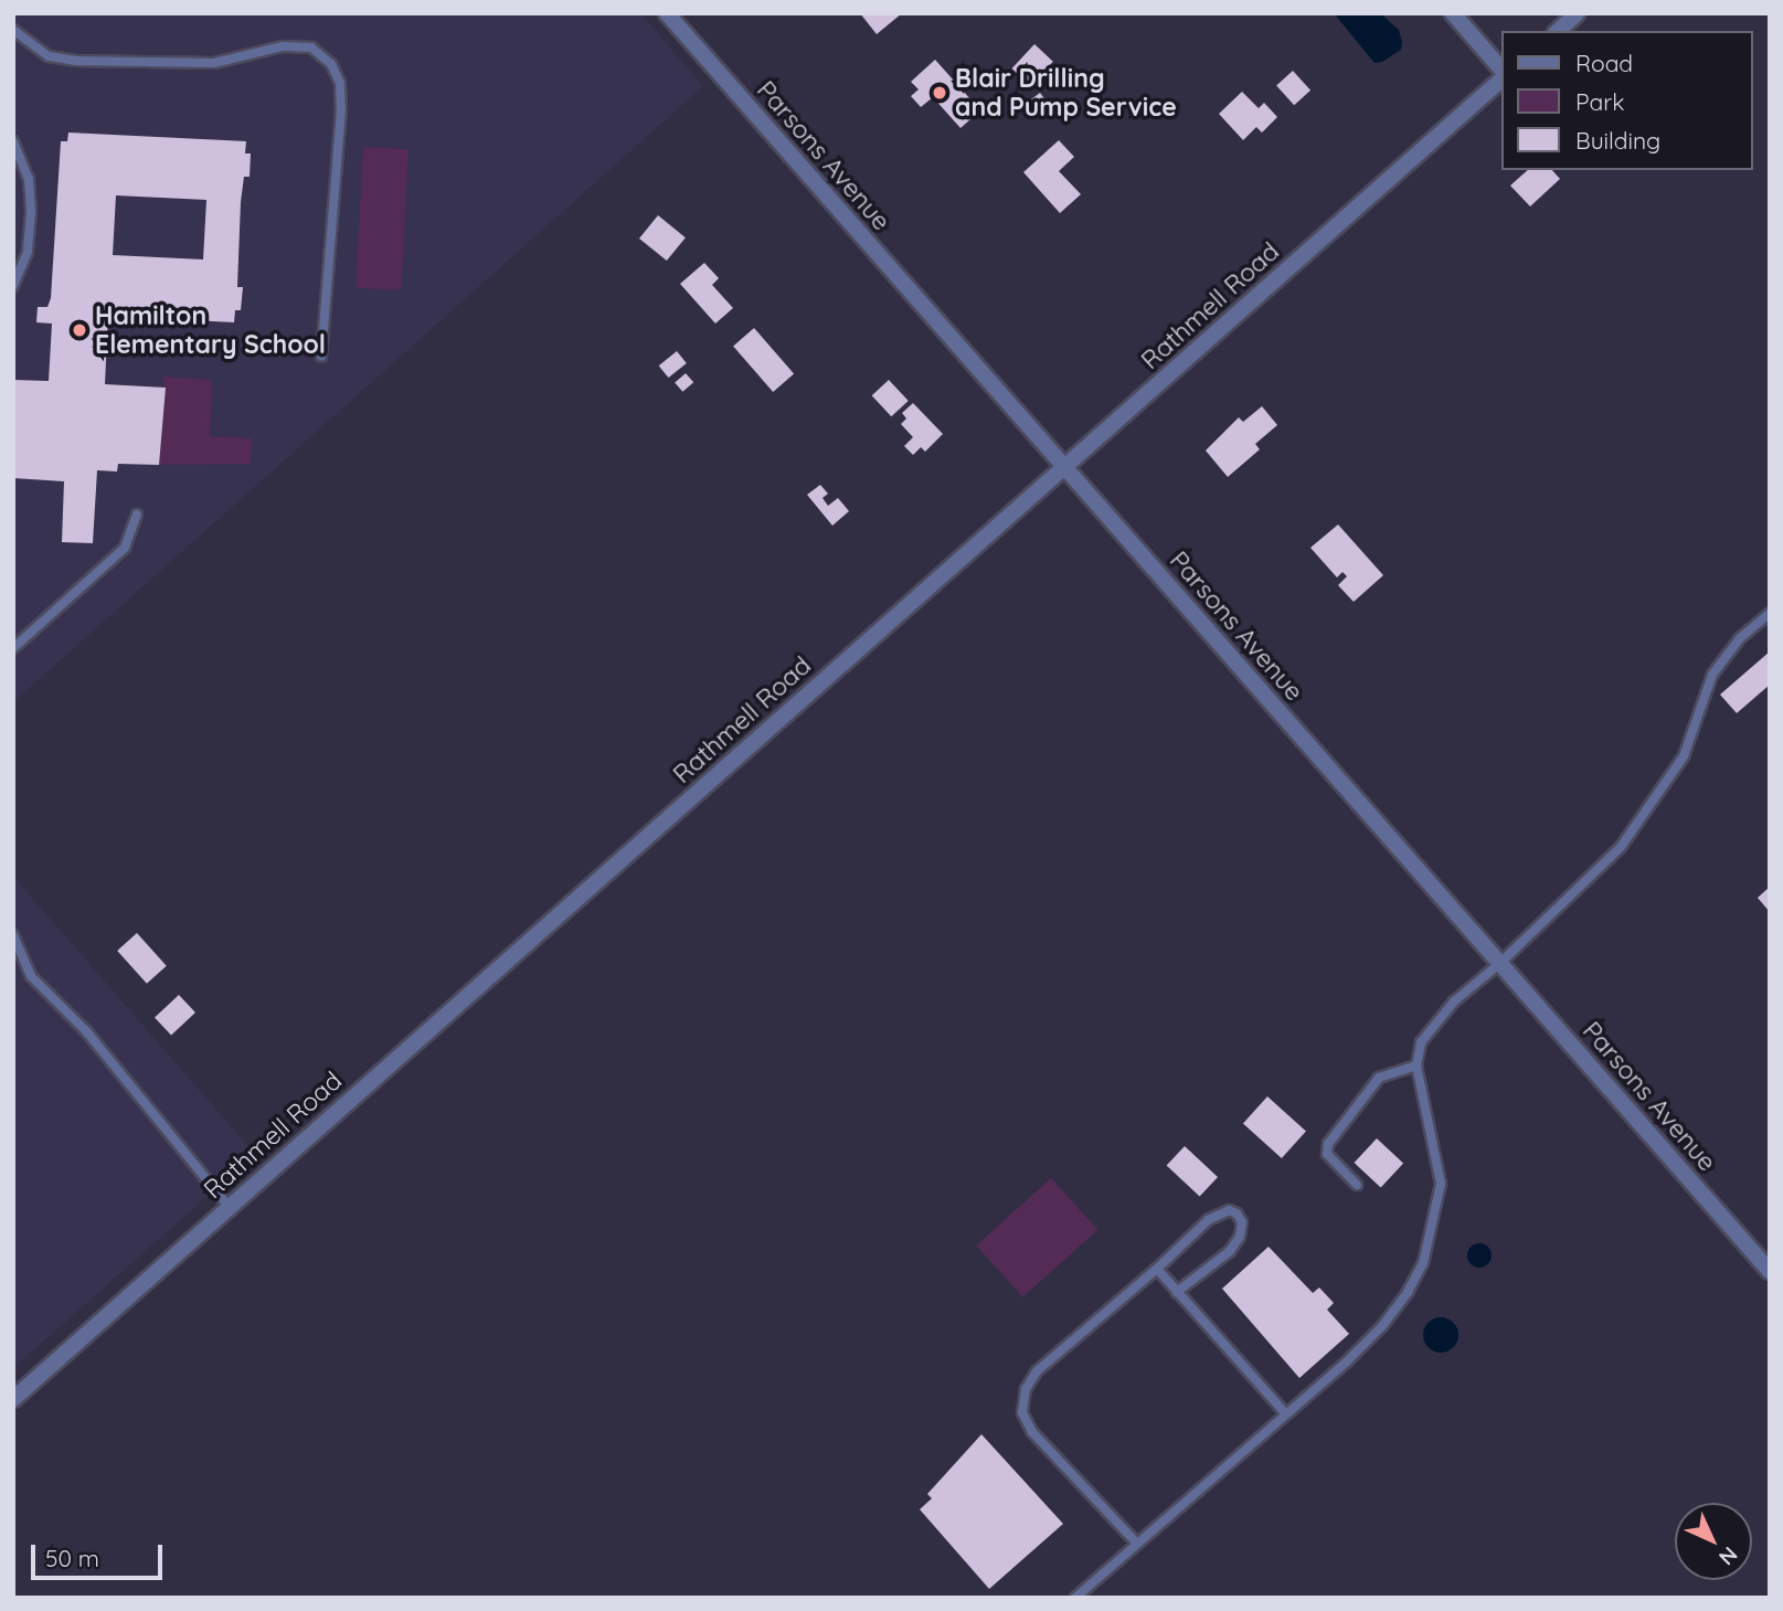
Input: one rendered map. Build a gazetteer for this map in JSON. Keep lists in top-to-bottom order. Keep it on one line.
{"streets":{"street":["Parsons Avenue","Rathmell Road"]},"crossings":[["Parsons Avenue","Rathmell Road"]],"places":["Blair Drilling and Pump Service","Hamilton Elementary School"],"legend":["Road","Park","Building"],"scale_bar":"50 m","north":"bottom right"}
